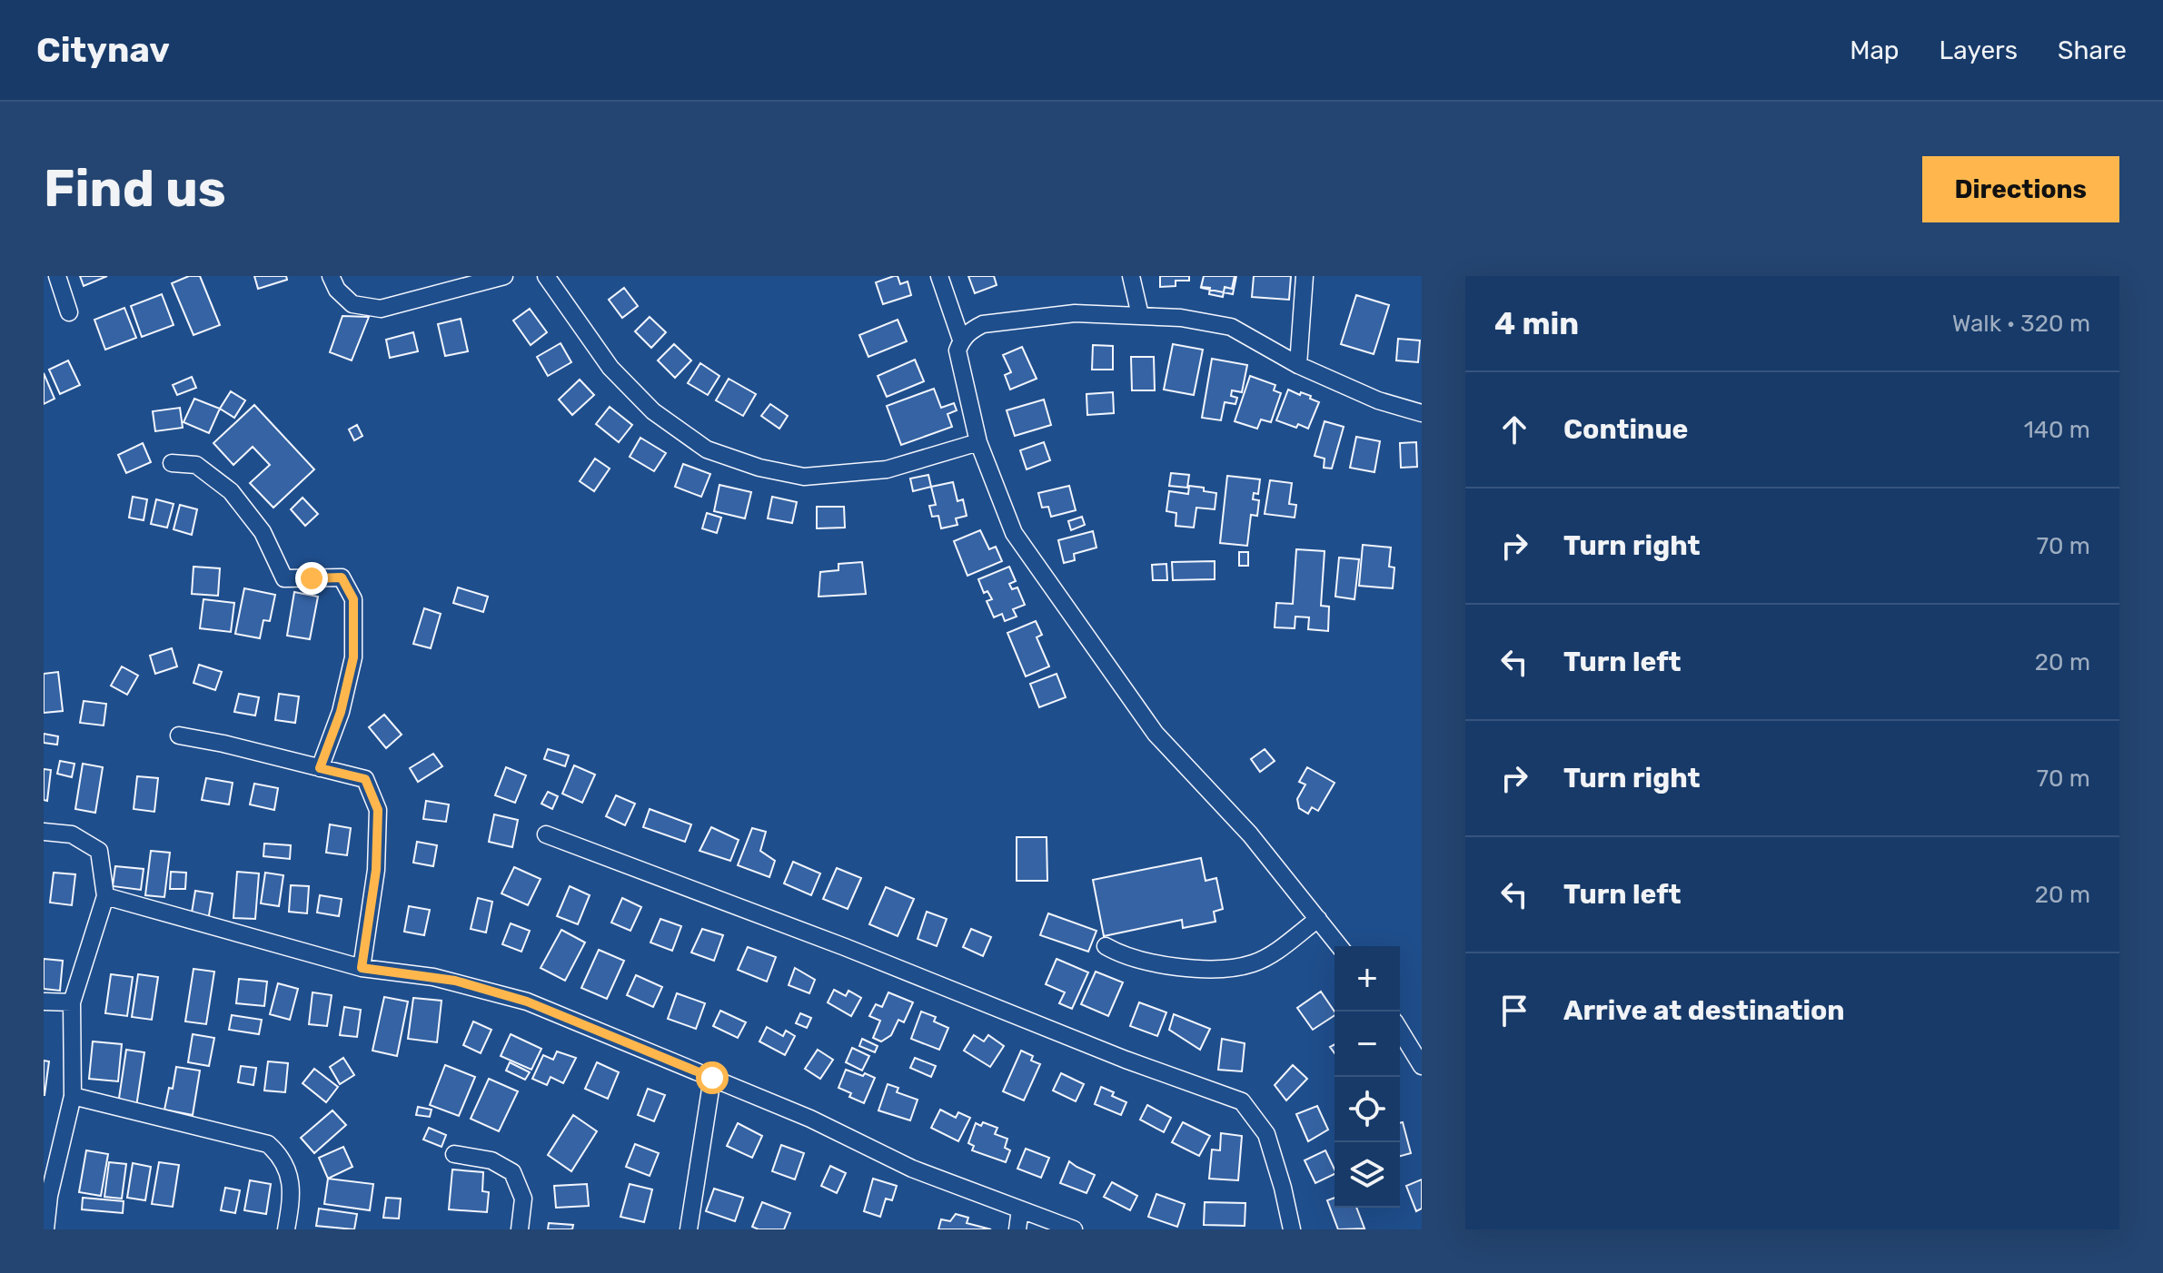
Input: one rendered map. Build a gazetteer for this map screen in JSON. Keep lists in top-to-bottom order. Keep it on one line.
{"page":{"header":"Citynav","nav":["Map","Layers","Share"],"buttons":"Directions","title":"Find us","heading":["4 min","Walk · 320 m"],"list":[["Continue","140 m"],["Turn right","70 m"],["Turn left","20 m"],["Turn right","70 m"],["Turn left","20 m"],"Arrive at destination"],"map_buttons":["+","−"]}}
